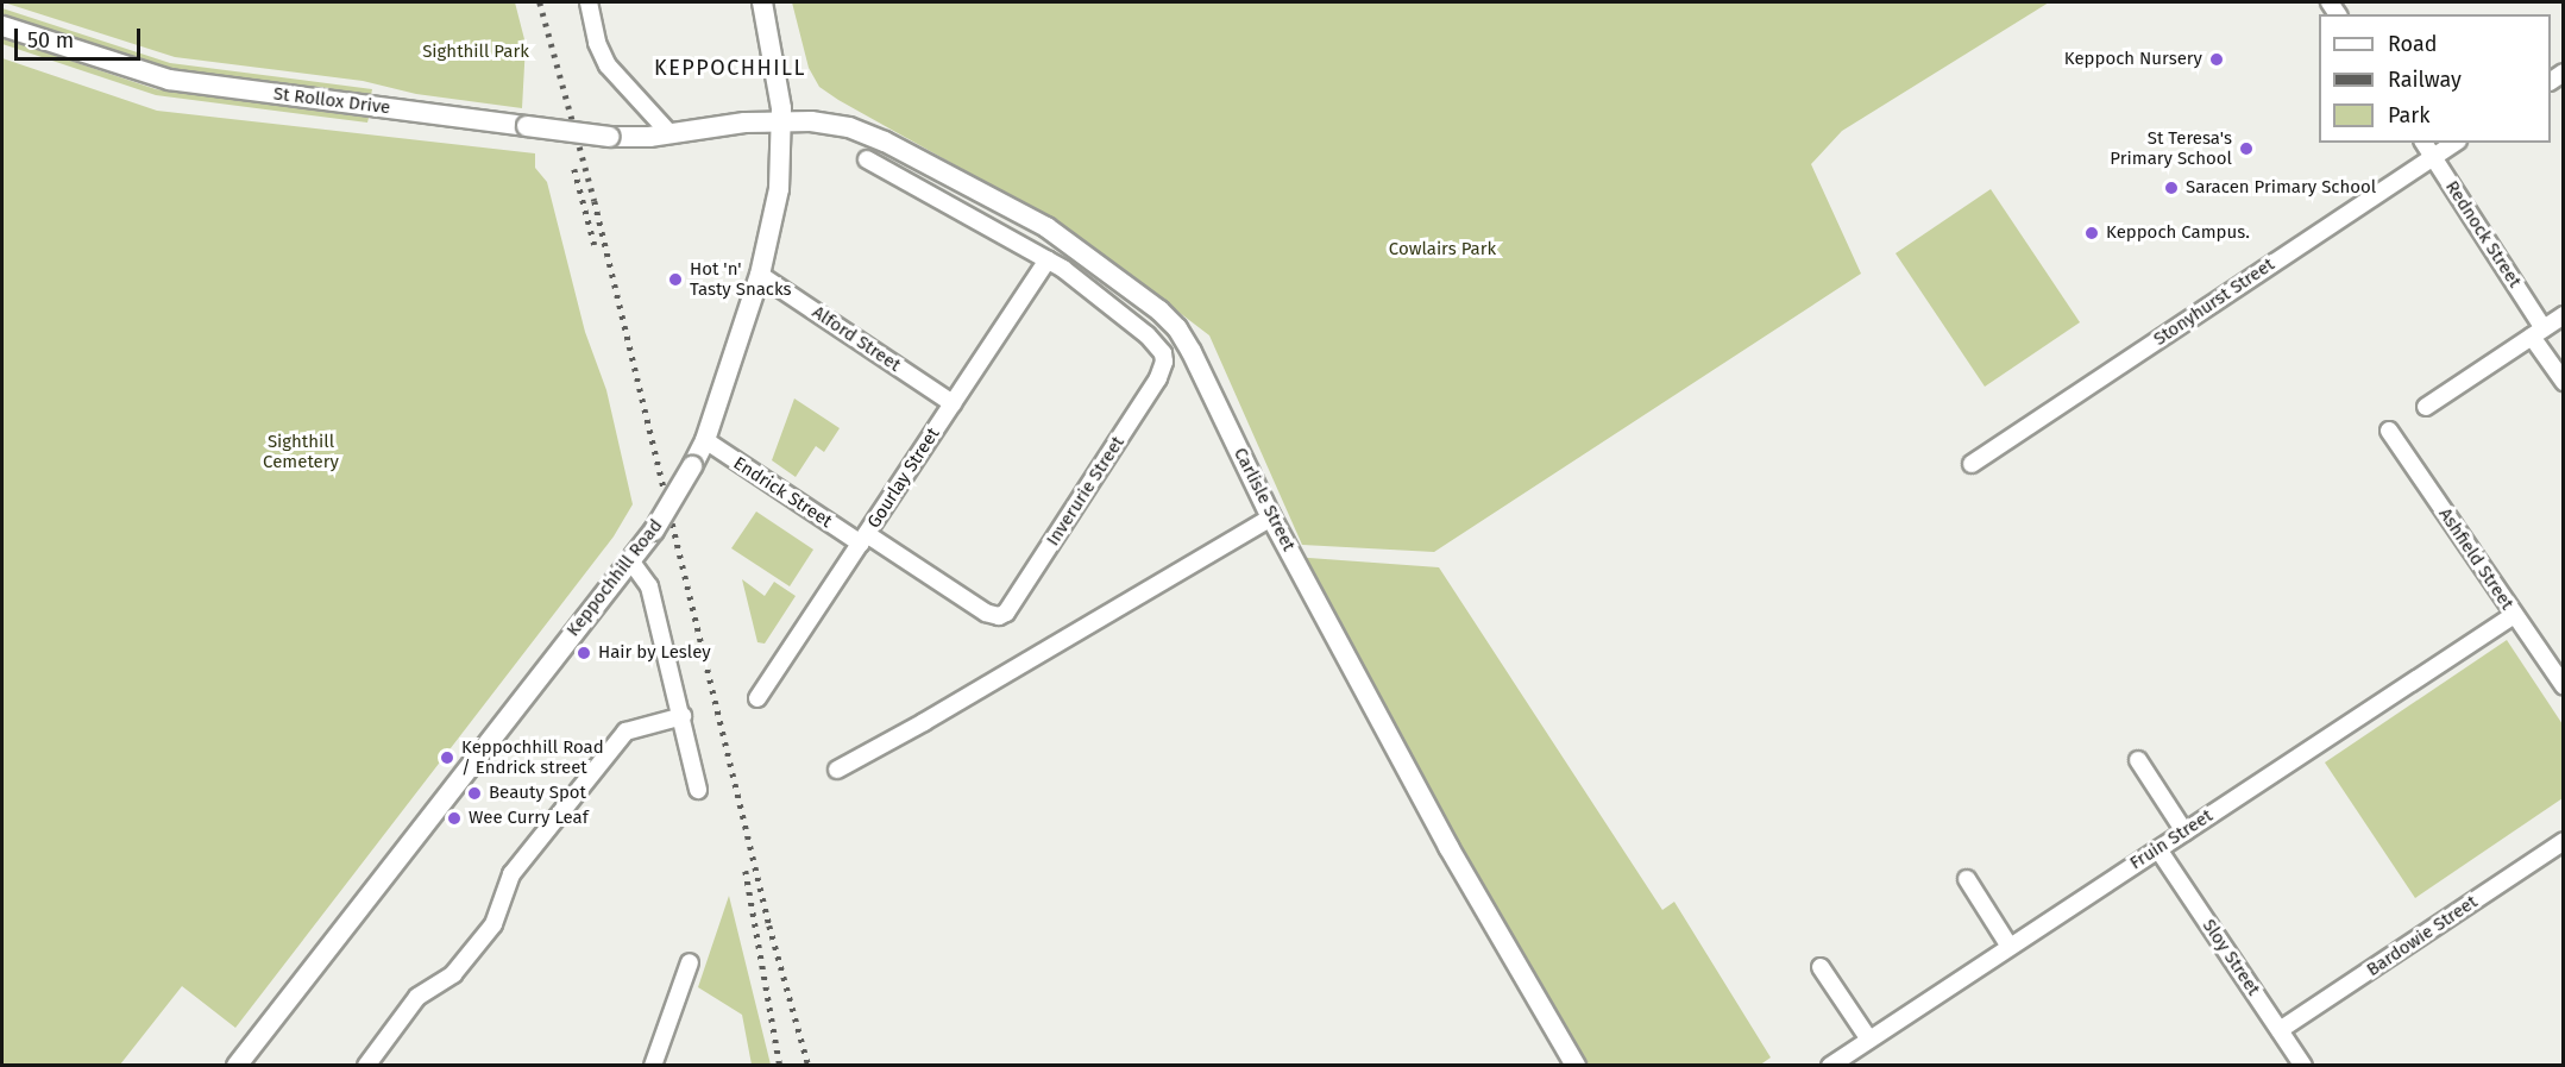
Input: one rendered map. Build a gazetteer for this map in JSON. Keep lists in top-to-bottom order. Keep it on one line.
{"streets":{"street":["St Rollox Drive","Rednock Street","Stonyhurst Street","Alford Street","Gourlay Street","Inverurie Street","Endrick Street","Carlisle Street","Ashfield Street","Keppochhill Road","Fruin Street","Bardowie Street","Sloy Street"]},"crossings":[["St Rollox Drive","Carlisle Street"],["Rednock Street","Stonyhurst Street"],["Alford Street","Gourlay Street"],["Alford Street","Keppochhill Road"],["Gourlay Street","Inverurie Street"],["Gourlay Street","Endrick Street"],["Inverurie Street","Endrick Street"],["Endrick Street","Keppochhill Road"],["Carlisle Street","Keppochhill Road"],["Ashfield Street","Fruin Street"],["Fruin Street","Sloy Street"],["Bardowie Street","Sloy Street"]],"districts":["KEPPOCHHILL"],"parks":["Sighthill Park","Cowlairs Park","Sighthill Cemetery"],"places":["Keppoch Nursery","St Teresa's Primary School","Saracen Primary School","Keppoch Campus.","Hot 'n' Tasty Snacks","Hair by Lesley","Keppochhill Road / Endrick street","Beauty Spot","Wee Curry Leaf"],"legend":["Road","Railway","Park"],"scale_bar":"50 m"}
